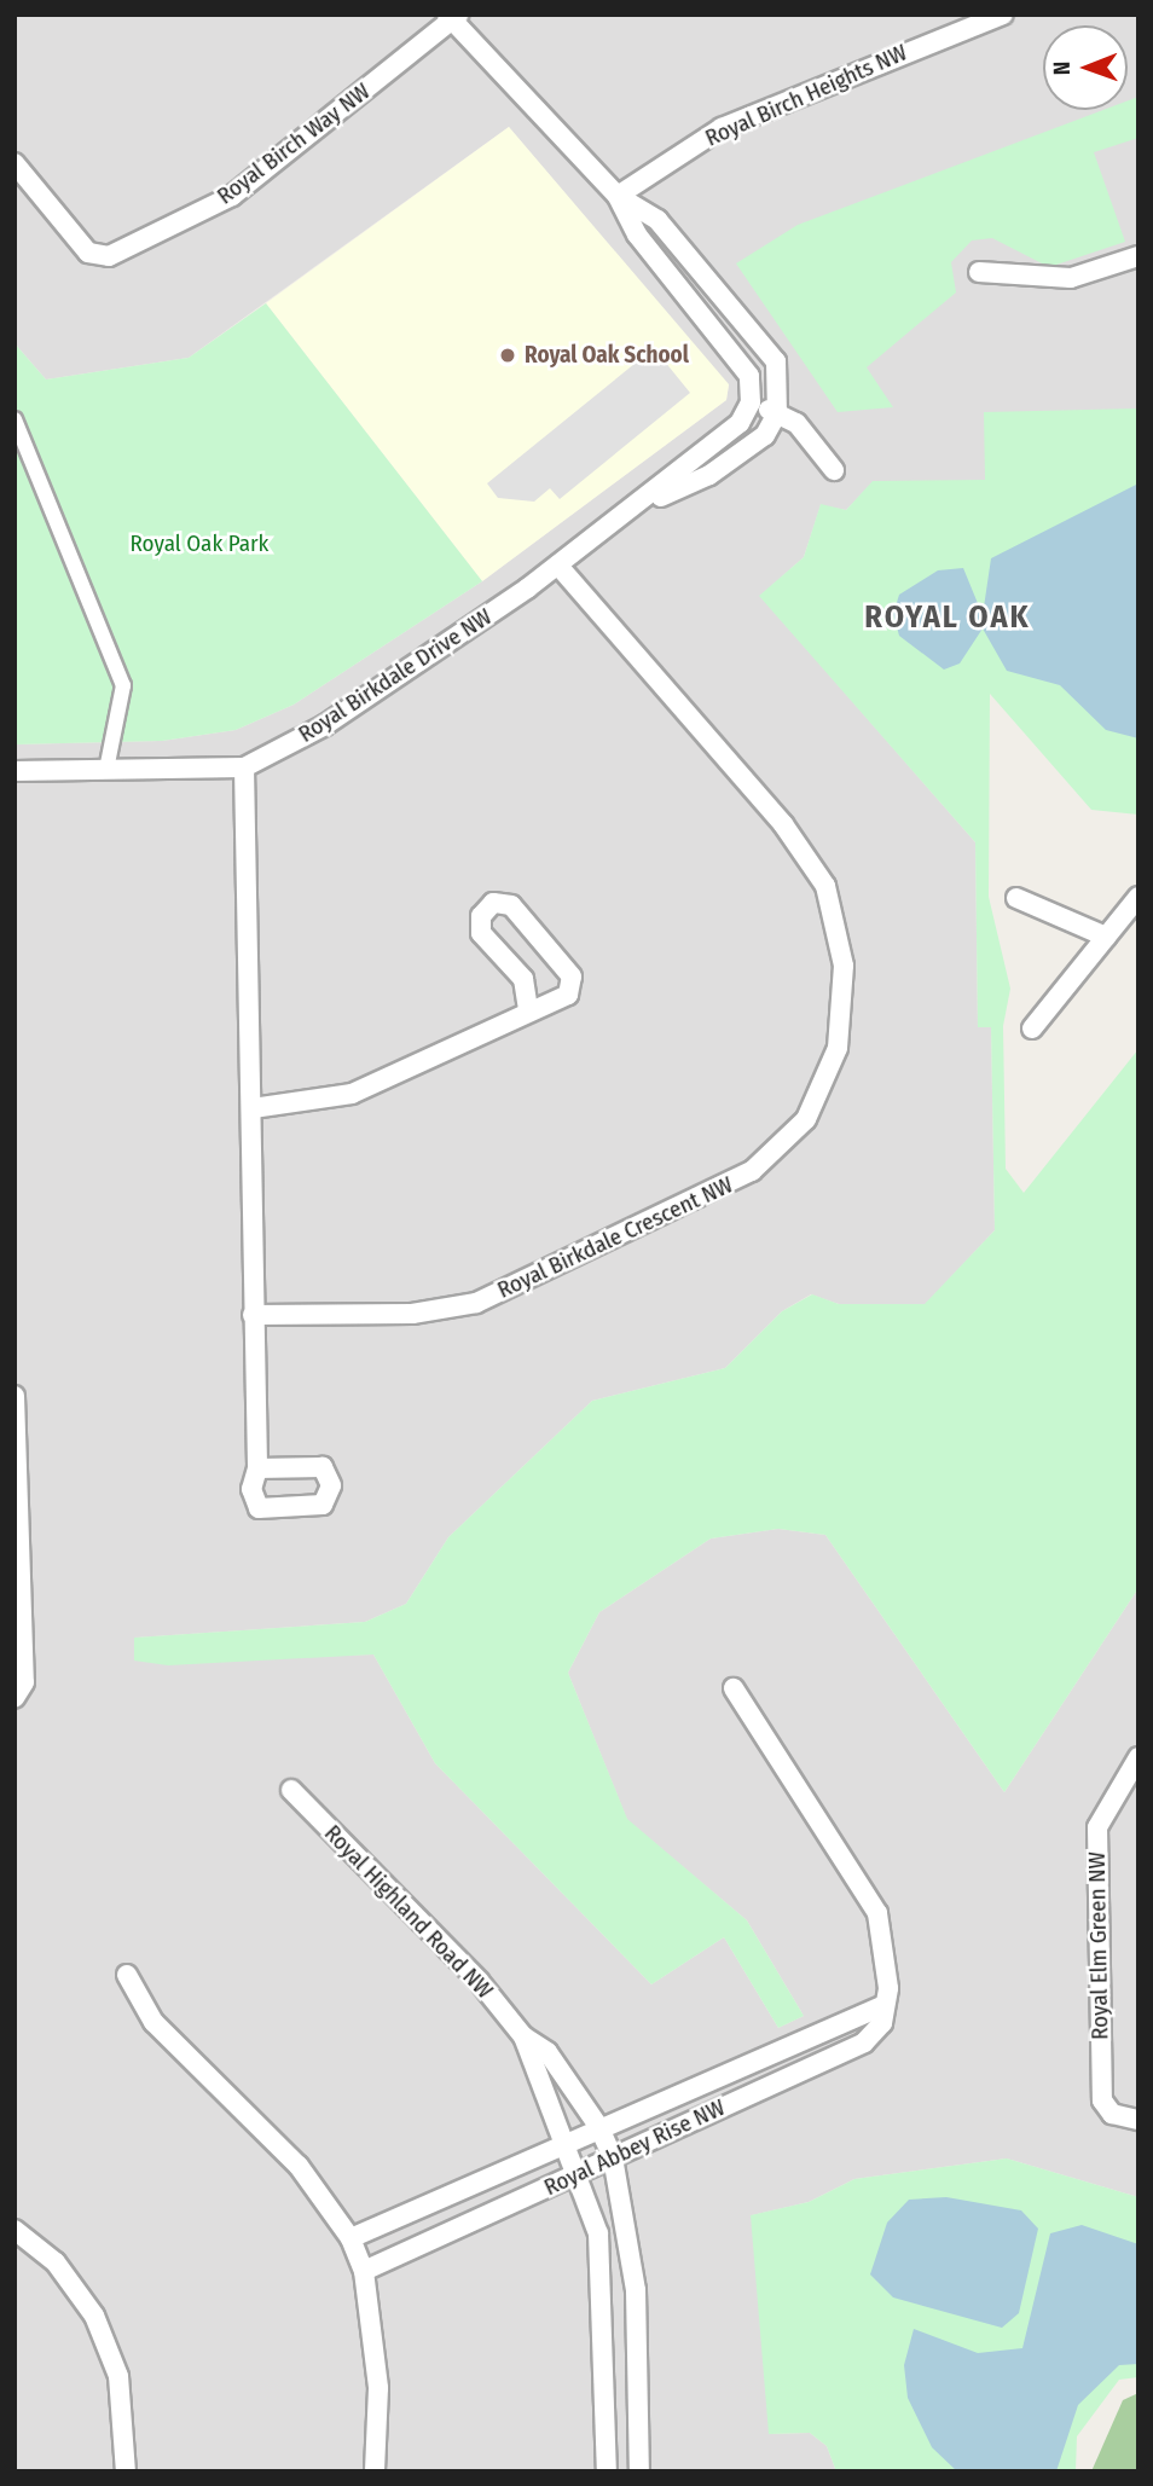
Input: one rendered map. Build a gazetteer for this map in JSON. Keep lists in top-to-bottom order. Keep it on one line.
{"streets":{"street":["Royal Birch Heights NW","Royal Birch Way NW","Royal Birkdale Drive NW","Royal Birkdale Crescent NW","Royal Highland Road NW","Royal Elm Green NW","Royal Abbey Rise NW"]},"crossings":[["Royal Birkdale Drive NW","Royal Birkdale Crescent NW"],["Royal Highland Road NW","Royal Abbey Rise NW"]],"districts":["ROYAL OAK"],"parks":["Royal Oak Park"],"places":["Royal Oak School"],"north":"left"}
